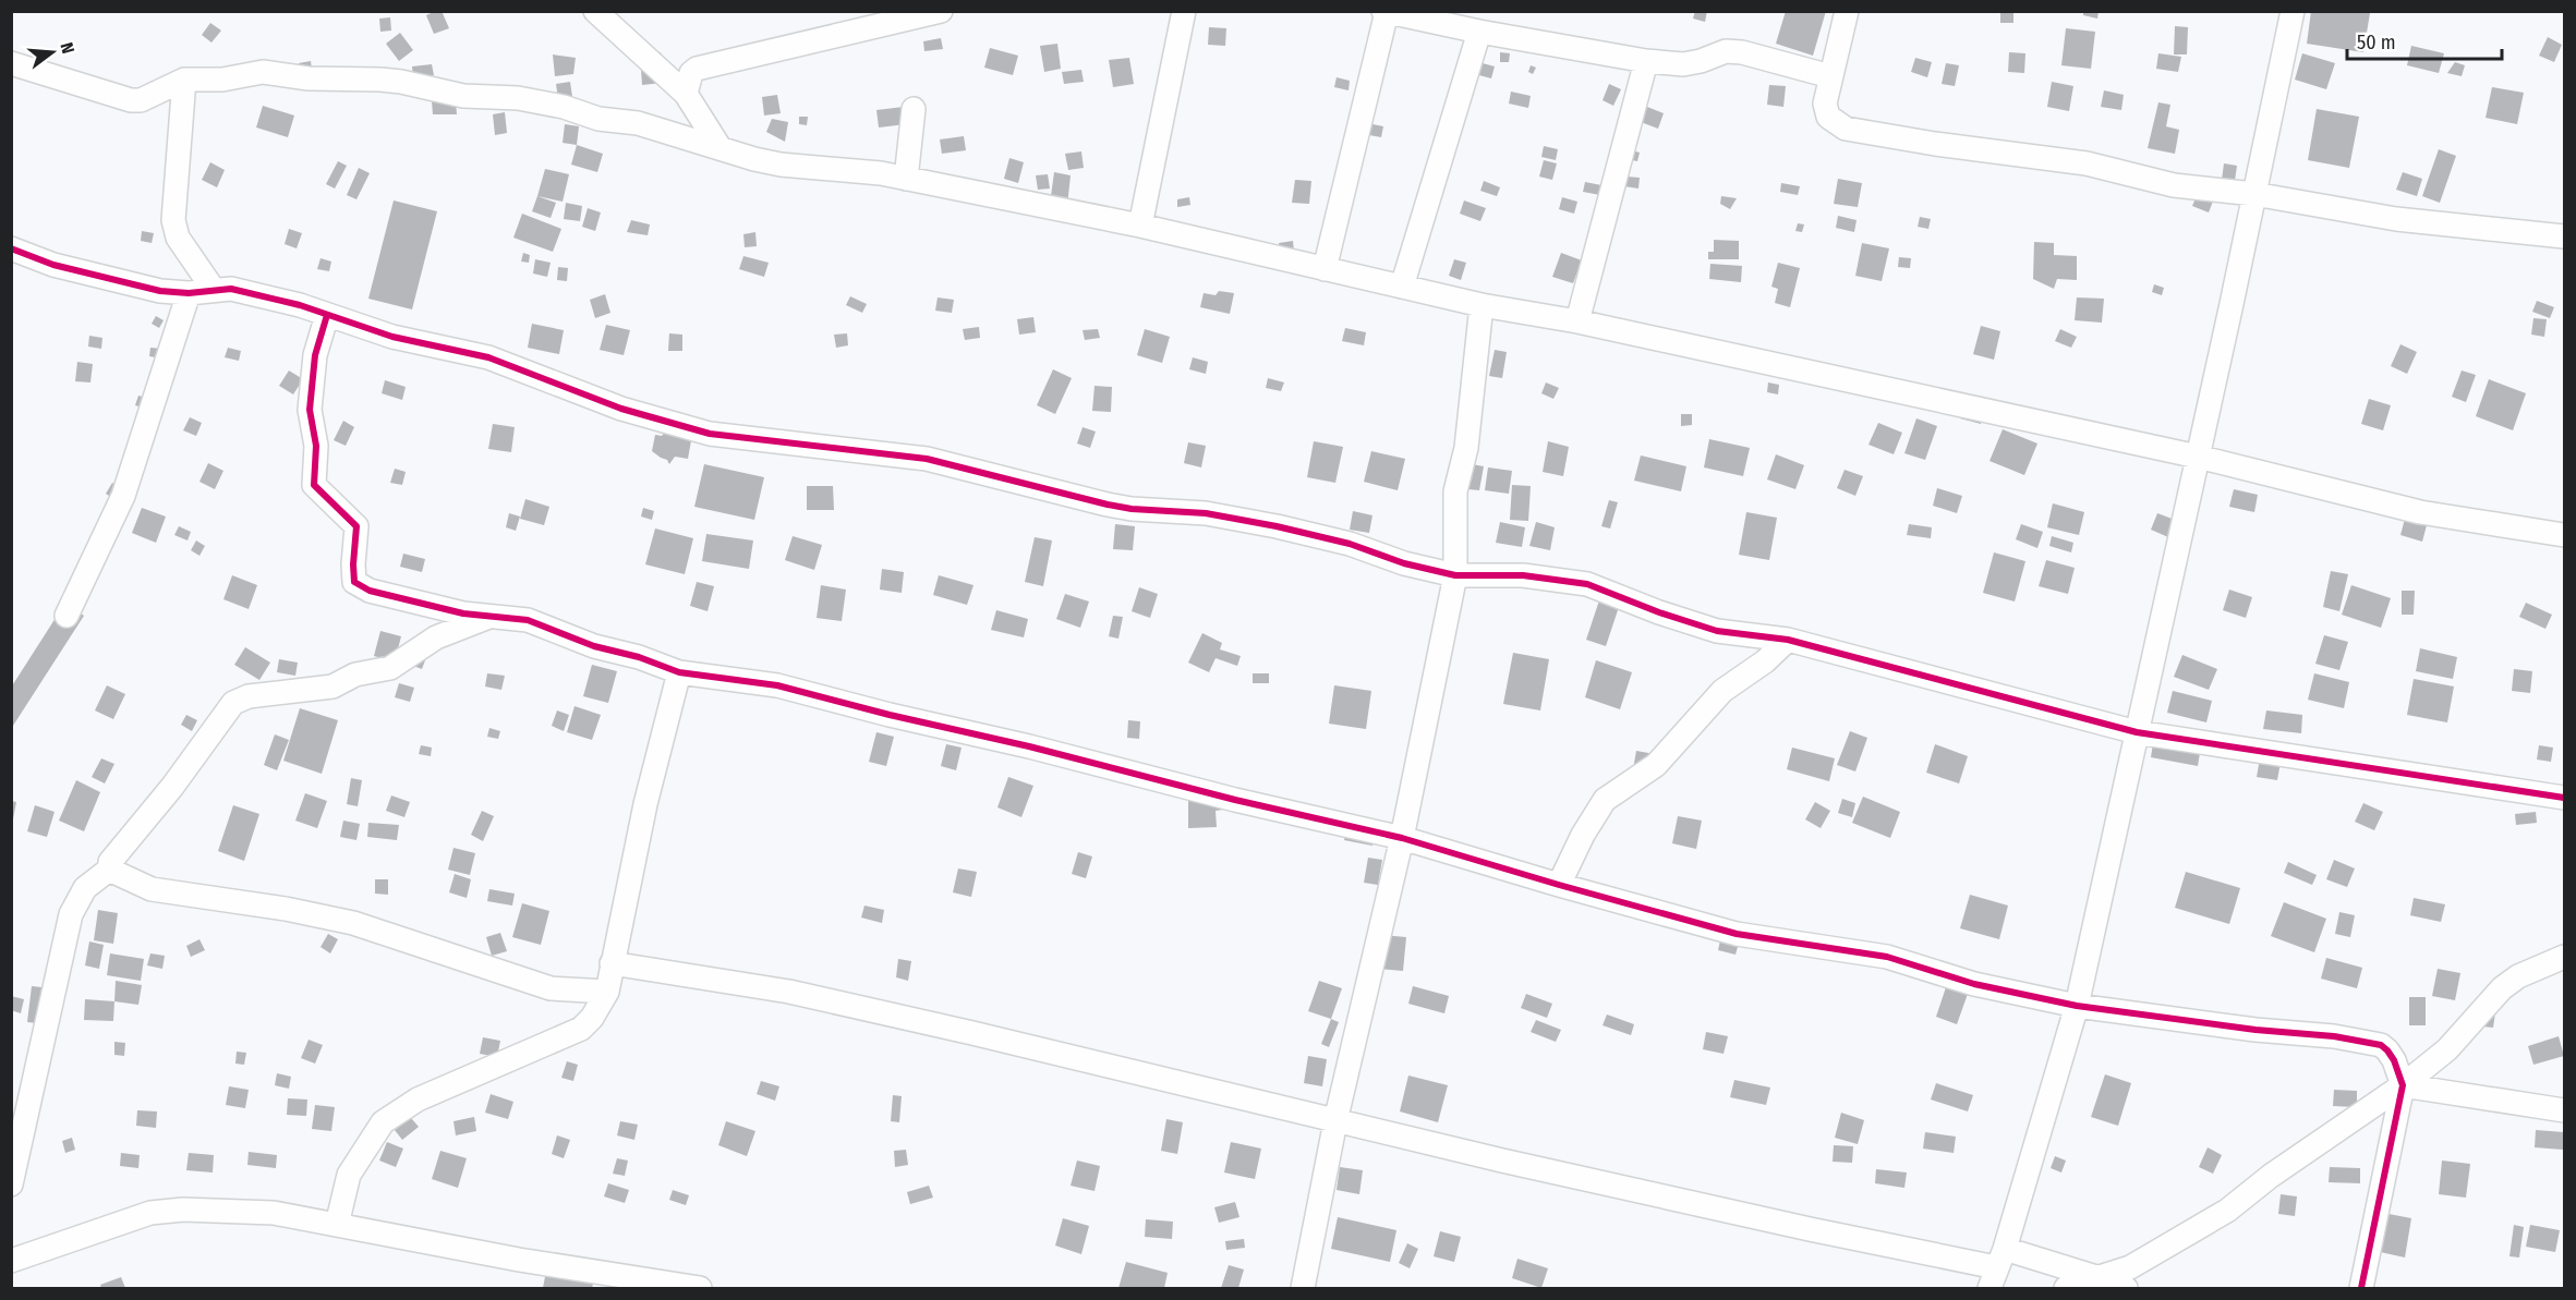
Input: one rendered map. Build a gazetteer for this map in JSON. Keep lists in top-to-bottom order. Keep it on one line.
{"scale_bar":"50 m","north":"right"}
